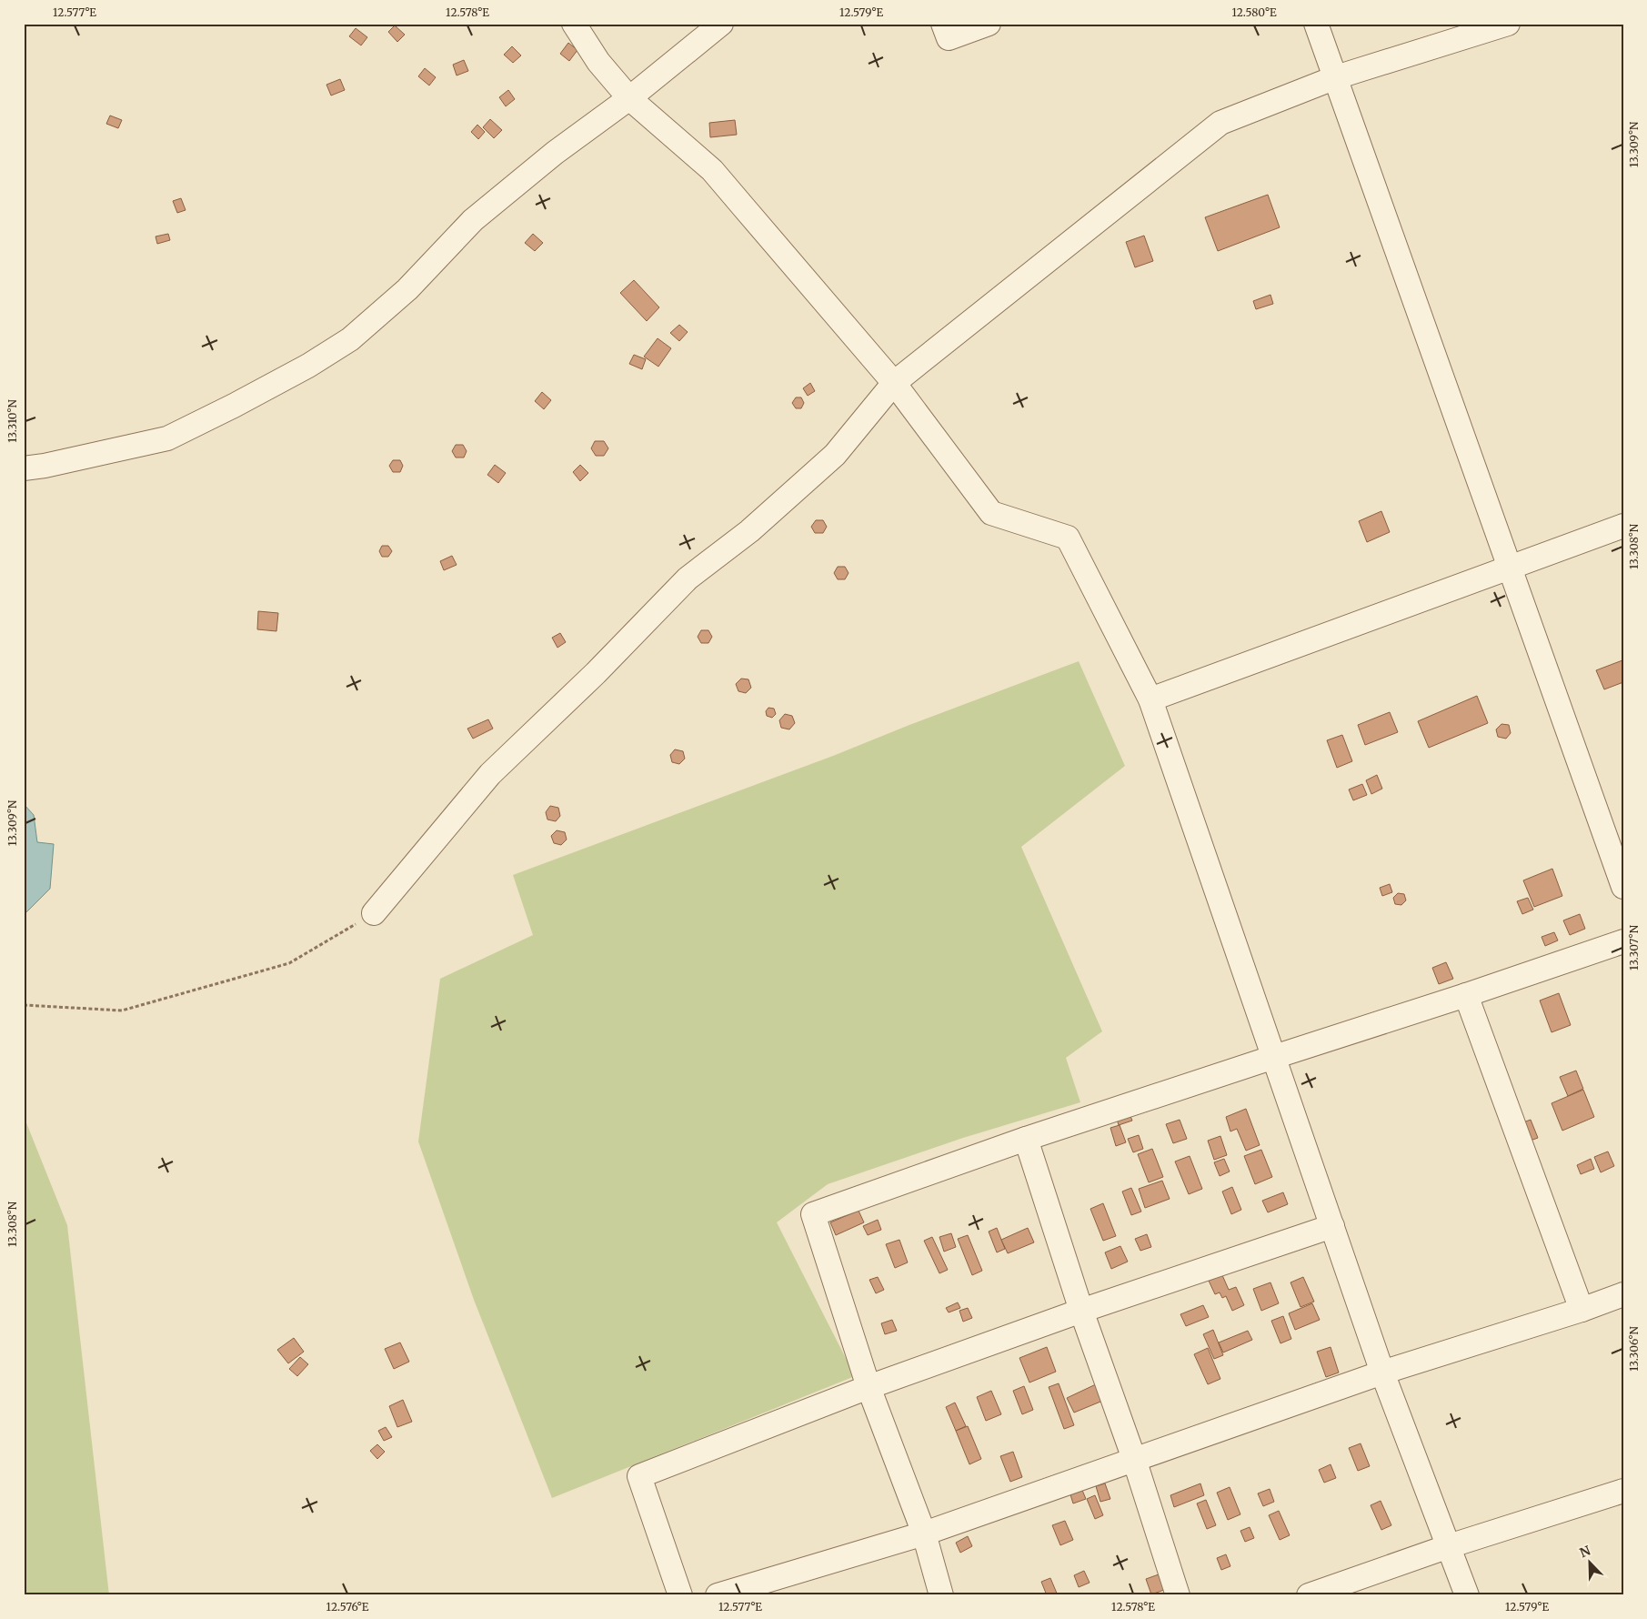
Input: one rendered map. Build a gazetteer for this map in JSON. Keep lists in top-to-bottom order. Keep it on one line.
{"north":"top left","coordinates":["12.577°E","12.578°E","12.579°E","12.580°E","13.309°N","13.310°N","13.308°N","13.307°N","13.306°N","12.576°E"]}
